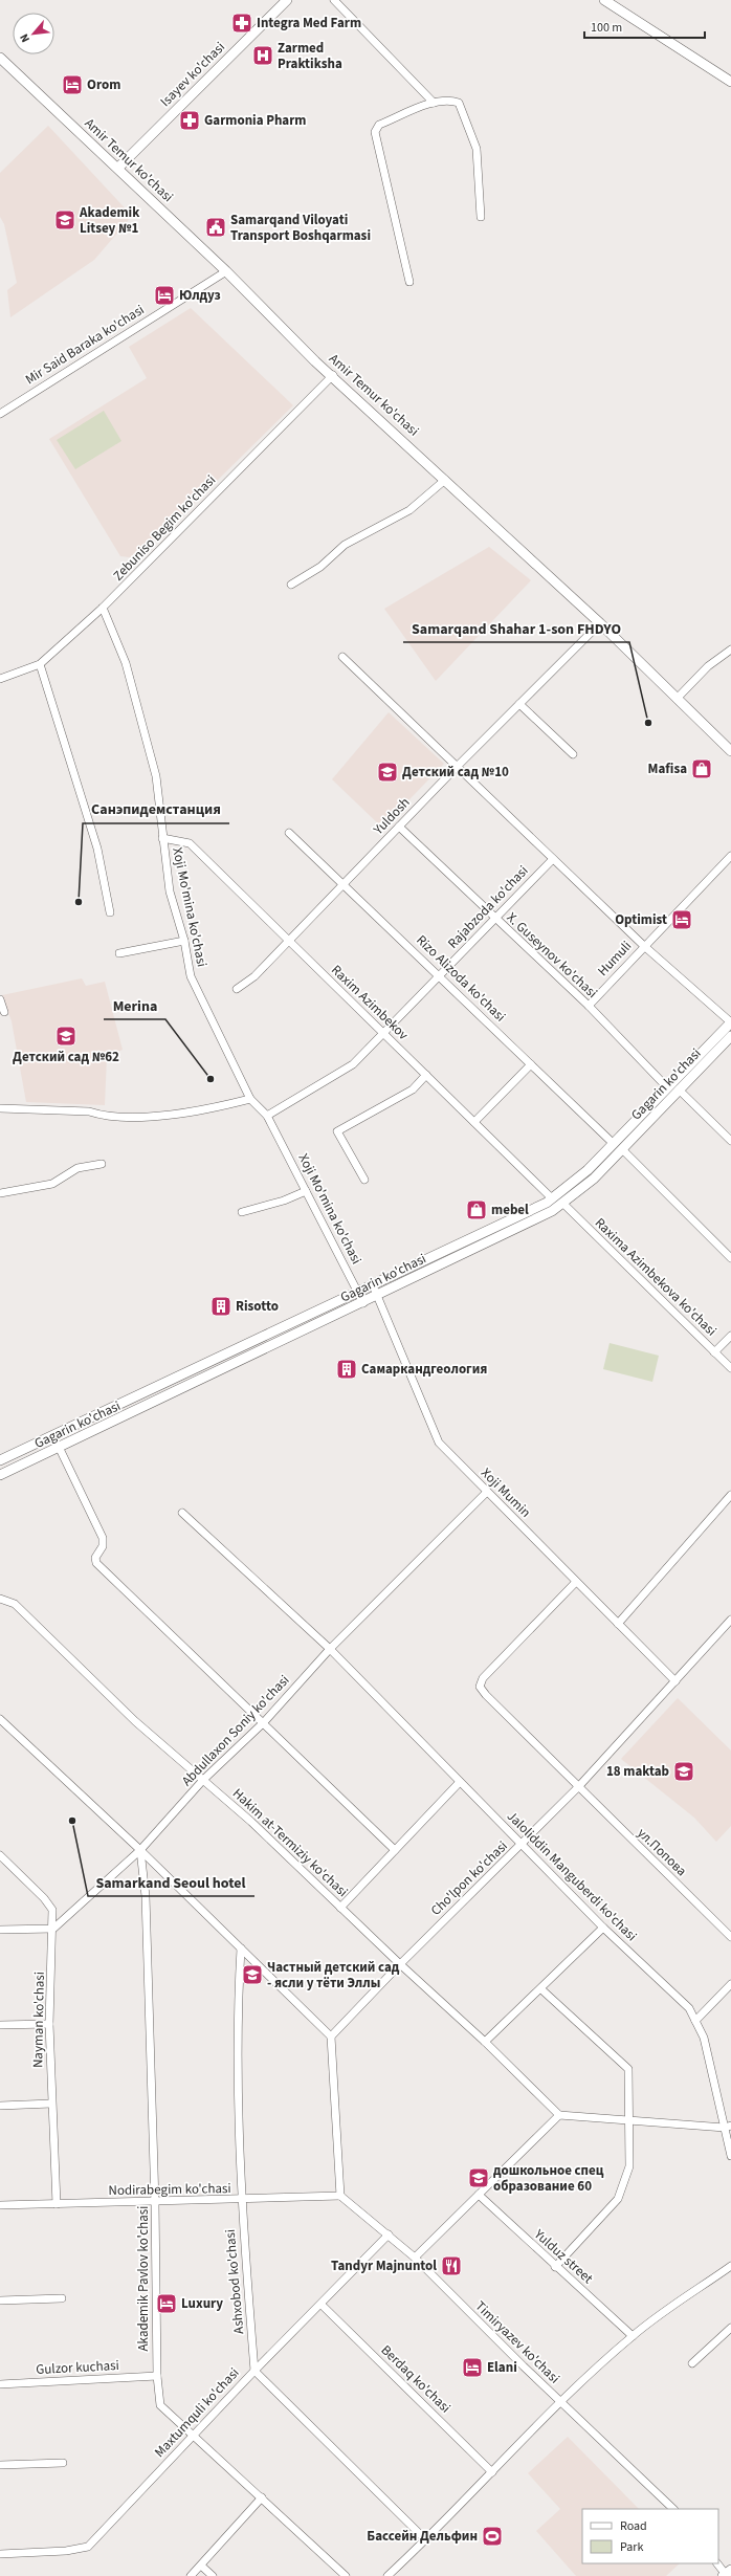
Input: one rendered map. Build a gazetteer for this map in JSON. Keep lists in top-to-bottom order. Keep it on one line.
{"streets":{"main road":["Isayev ko'chasi","Amir Temur ko'chasi","Gagarin ko'chasi"],"street":["Mir Said Baraka ko'chasi","Zebuniso Begim ko'chasi","Yuldosh","Xoji Mo'mina ko'chasi","Rajabzoda ko'chasi","X. Guseynov ko'chasi","Humuli","Rizo Alizoda ko'chasi","Raxim Azimbekov","Raxima Azimbekova ko'chasi","Xoji Mumin","Abdullaxon Soniy ko'chasi","Hakim at-Termiziy ko'chasi","ул.Попова","Jaloliddin Manguberdi ko'chasi","Cho'lpon ko'chasi","Nayman ko'chasi","Nodirabegim ko'chasi","Yulduz street","Akademik Pavlov ko'chasi","Ashxobod ko'chasi","Timiryazev ko'chasi","Gulzor kuchasi","Berdaq ko'chasi","Maxtumquli ko'chasi"]},"crossings":[["Isayev ko'chasi","Amir Temur ko'chasi"],["Amir Temur ko'chasi","Mir Said Baraka ko'chasi"],["Amir Temur ko'chasi","Zebuniso Begim ko'chasi"],["Amir Temur ko'chasi","Yuldosh"],["Zebuniso Begim ko'chasi","Xoji Mo'mina ko'chasi"],["Yuldosh","X. Guseynov ko'chasi"],["Yuldosh","Rizo Alizoda ko'chasi"],["Yuldosh","Raxim Azimbekov"],["Xoji Mo'mina ko'chasi","Rajabzoda ko'chasi"],["Xoji Mo'mina ko'chasi","Raxim Azimbekov"],["Xoji Mo'mina ko'chasi","Gagarin ko'chasi"],["Rajabzoda ko'chasi","X. Guseynov ko'chasi"],["Rajabzoda ko'chasi","Rizo Alizoda ko'chasi"],["Rajabzoda ko'chasi","Raxim Azimbekov"],["X. Guseynov ko'chasi","Humuli"],["X. Guseynov ko'chasi","Gagarin ko'chasi"],["Rizo Alizoda ko'chasi","Gagarin ko'chasi"],["Raxim Azimbekov","Gagarin ko'chasi"],["Gagarin ko'chasi","Raxima Azimbekova ko'chasi"],["Gagarin ko'chasi","Xoji Mumin"],["Xoji Mumin","Abdullaxon Soniy ko'chasi"],["Xoji Mumin","ул.Попова"],["Xoji Mumin","Cho'lpon ko'chasi"],["Abdullaxon Soniy ko'chasi","Hakim at-Termiziy ko'chasi"],["Abdullaxon Soniy ko'chasi","Jaloliddin Manguberdi ko'chasi"],["Abdullaxon Soniy ko'chasi","Nayman ko'chasi"],["Abdullaxon Soniy ko'chasi","Akademik Pavlov ko'chasi"],["Hakim at-Termiziy ko'chasi","Cho'lpon ko'chasi"],["ул.Попова","Cho'lpon ko'chasi"],["Jaloliddin Manguberdi ko'chasi","Cho'lpon ko'chasi"],["Nayman ko'chasi","Nodirabegim ko'chasi"],["Nodirabegim ko'chasi","Akademik Pavlov ko'chasi"],["Nodirabegim ko'chasi","Ashxobod ko'chasi"],["Nodirabegim ko'chasi","Timiryazev ko'chasi"],["Akademik Pavlov ko'chasi","Gulzor kuchasi"],["Akademik Pavlov ko'chasi","Maxtumquli ko'chasi"],["Ashxobod ko'chasi","Maxtumquli ko'chasi"],["Timiryazev ko'chasi","Maxtumquli ko'chasi"],["Berdaq ko'chasi","Maxtumquli ko'chasi"]],"places":{"pharmacy":["Integra Med Farm","Garmonia Pharm"],"hospital":["Zarmed Praktiksha"],"hotel":["Orom","Юлдуз","Optimist","Luxury","Elani"],"school or university":["Akademik Litsey №1","Детский сад №10","Детский сад №62","18 maktab","Частный детский сад - ясли у тёти Эллы","дошкольное спец образование 60"],"public building":["Samarqand Viloyati Transport Boshqarmasi"],"other":["Samarqand Shahar 1-son FHDYO","Санэпидемстанция","Merina","Samarkand Seoul hotel"],"shop":["Mafisa","mebel"],"building":["Risotto","Самаркандгеология"],"restaurant":["Tandyr Majnuntol"],"sports":["Бассейн Дельфин"]},"legend":["Road","Park"],"scale_bar":"100 m","north":"bottom left"}
